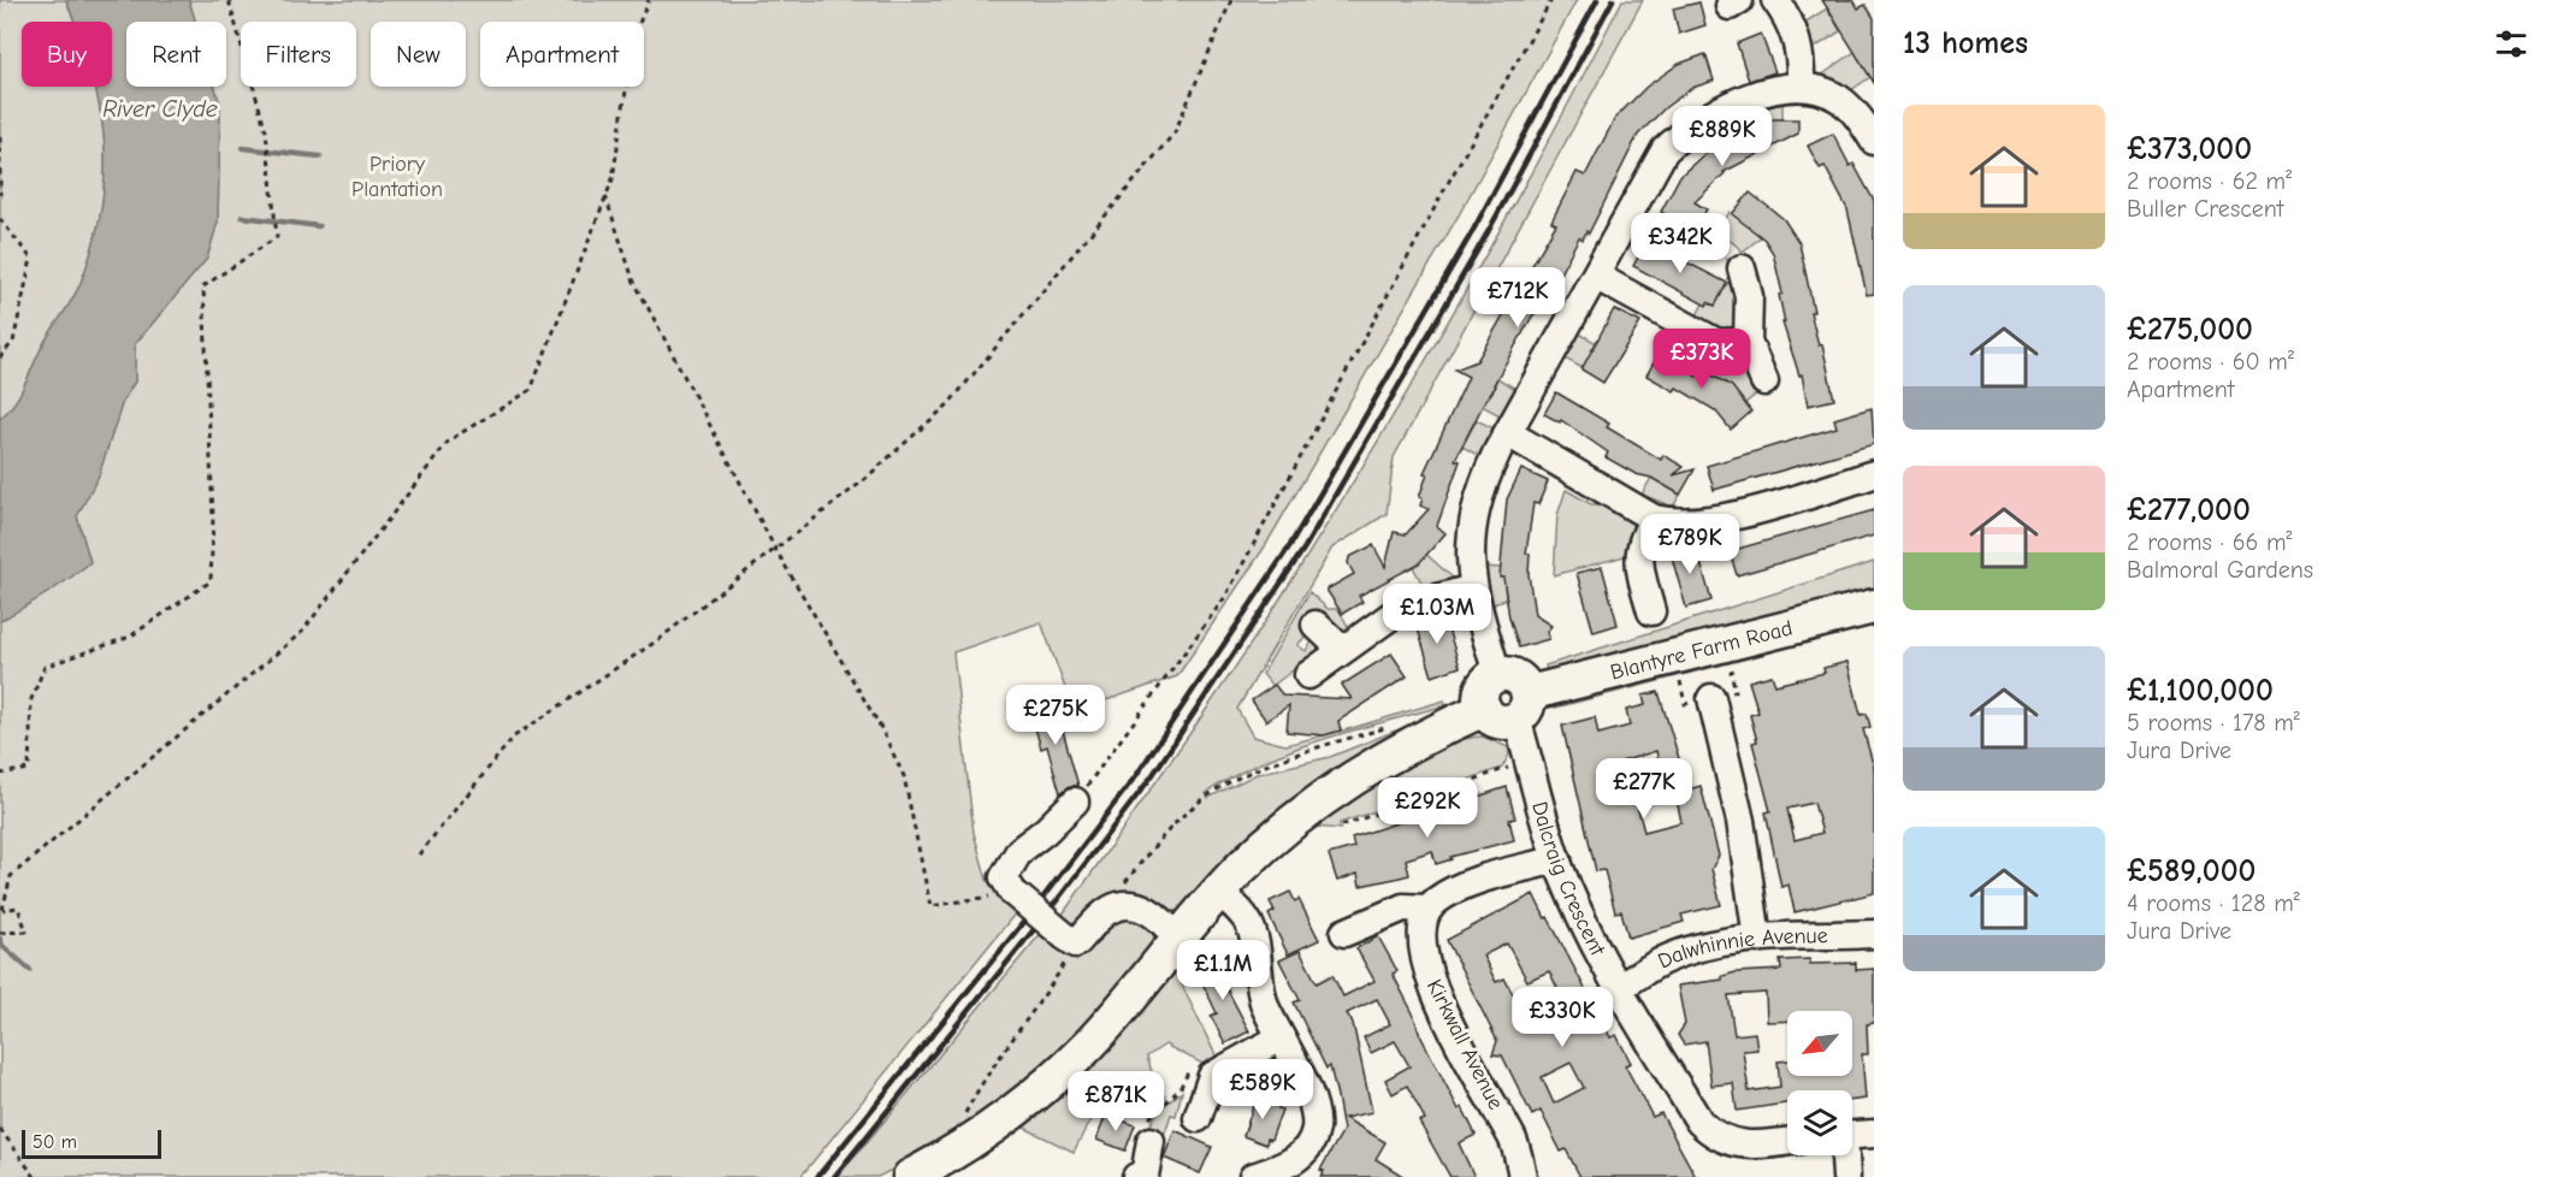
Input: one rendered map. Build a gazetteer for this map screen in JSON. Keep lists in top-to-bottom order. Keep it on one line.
{"streets":{"main road":["Blantyre Farm Road"],"street":["Dalcraig Crescent","Dalwhinnie Avenue","Kirkwall Avenue"]},"crossings":[["Blantyre Farm Road","Dalcraig Crescent"],["Dalcraig Crescent","Dalwhinnie Avenue"]],"water":["River Clyde"],"parks":["Priory Plantation"],"scale_bar":"50 m","north":"bottom left","page":{"heading":"13 homes","chip":["Buy","Rent","Filters","New","Apartment"],"list":[{"name":"£373,000","note":"2 rooms · 62 m² · Buller Crescent"},{"name":"£275,000","note":"2 rooms · 60 m² · Apartment"},{"name":"£277,000","note":"2 rooms · 66 m² · Balmoral Gardens"},{"name":"£1,100,000","note":"5 rooms · 178 m² · Jura Drive"},{"name":"£589,000","note":"4 rooms · 128 m² · Jura Drive"}],"price":["£889K","£342K","£712K","£373K","£789K","£1.03M","£275K","£277K","£292K","£1.1M","£330K","£589K","£871K"],"scale":"50 m"}}
